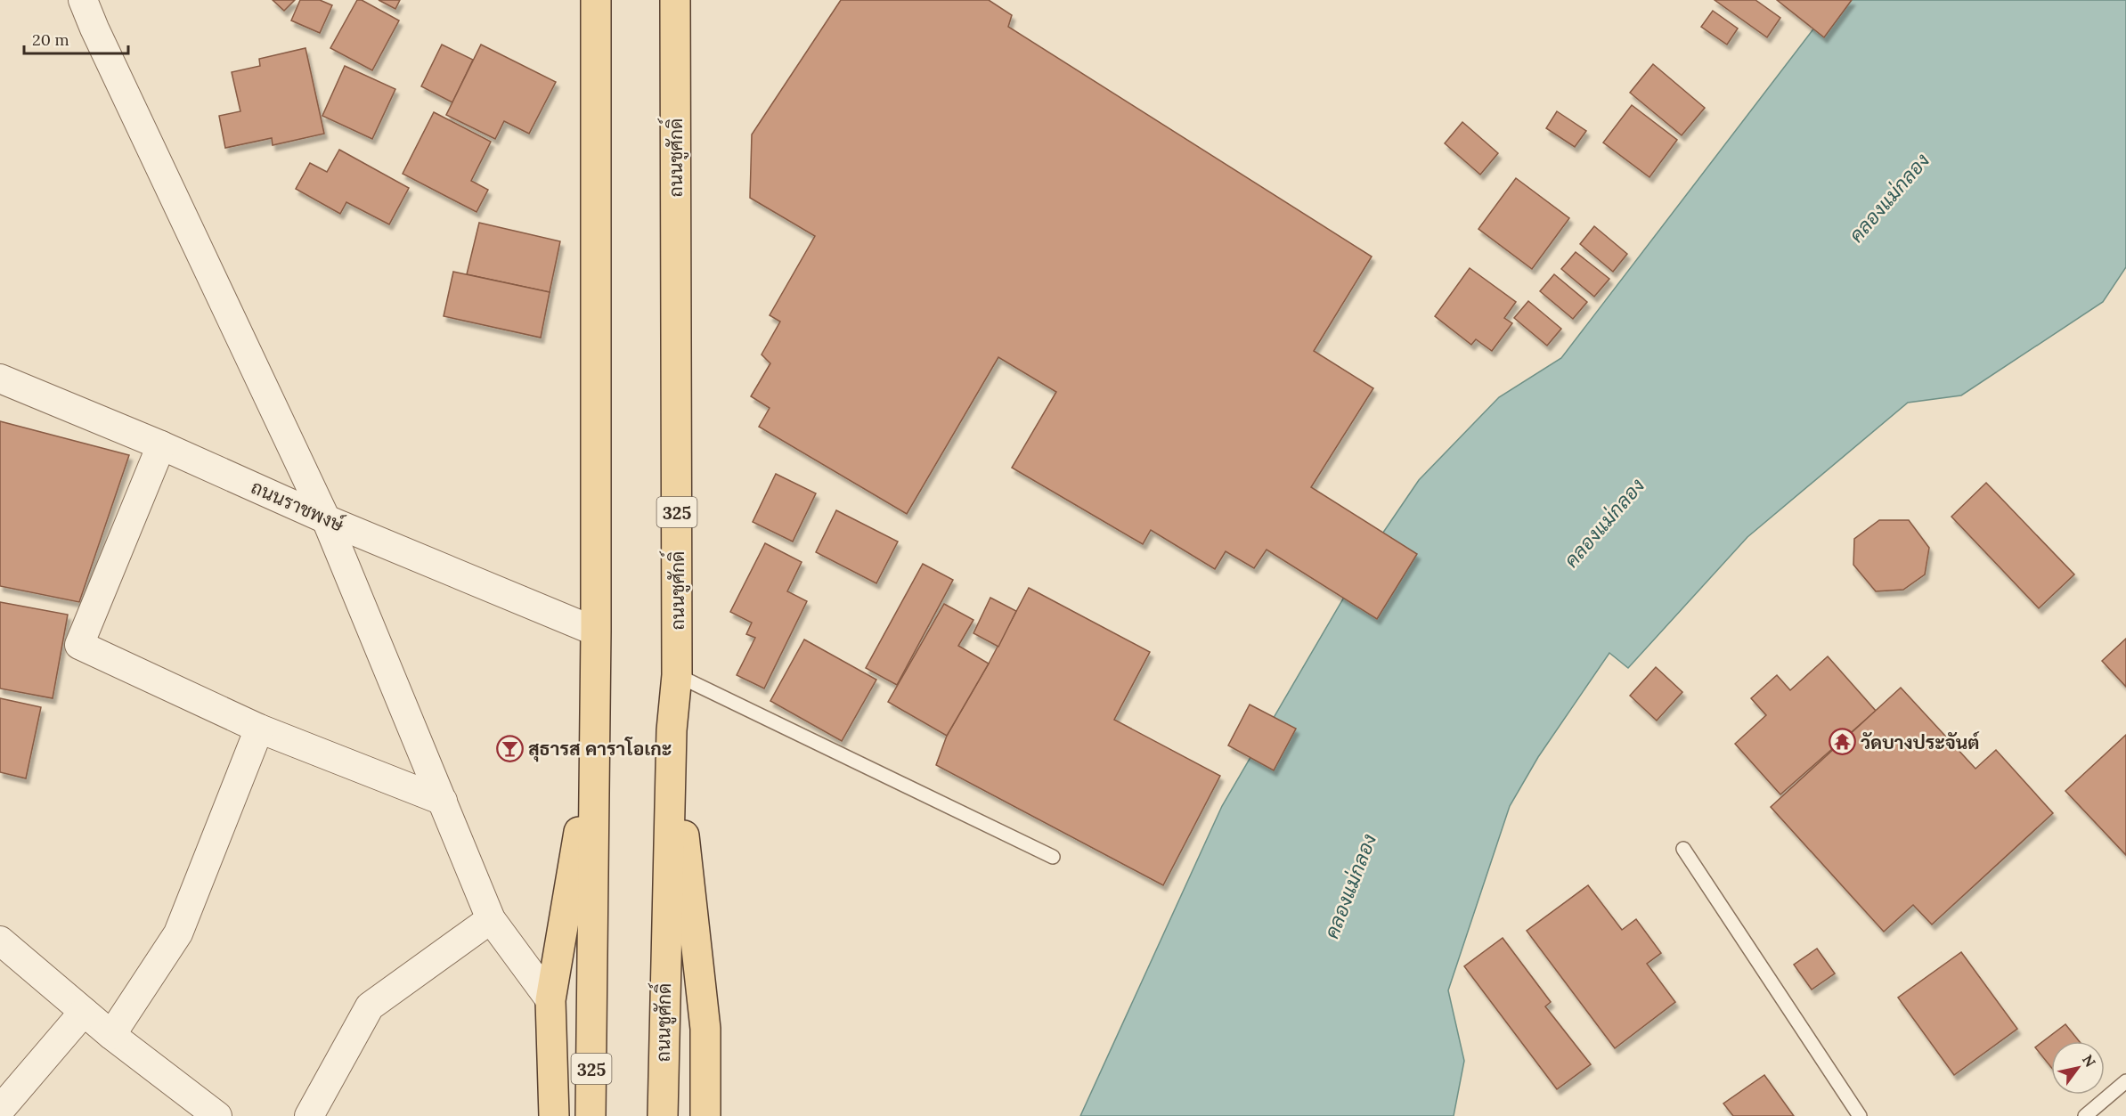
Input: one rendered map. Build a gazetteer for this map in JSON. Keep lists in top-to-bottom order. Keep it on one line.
{"streets":{"main road":["ถนนชูศักดิ์","325"],"street":["ถนนราชพงษ์"]},"crossings":[["ถนนราชพงษ์","325"]],"water":["คลองแม่กลอง"],"places":{"temple":["วัดบางประจันต์"],"bar":["สุธารส คาราโอเกะ"]},"scale_bar":"20 m","north":"top right"}
